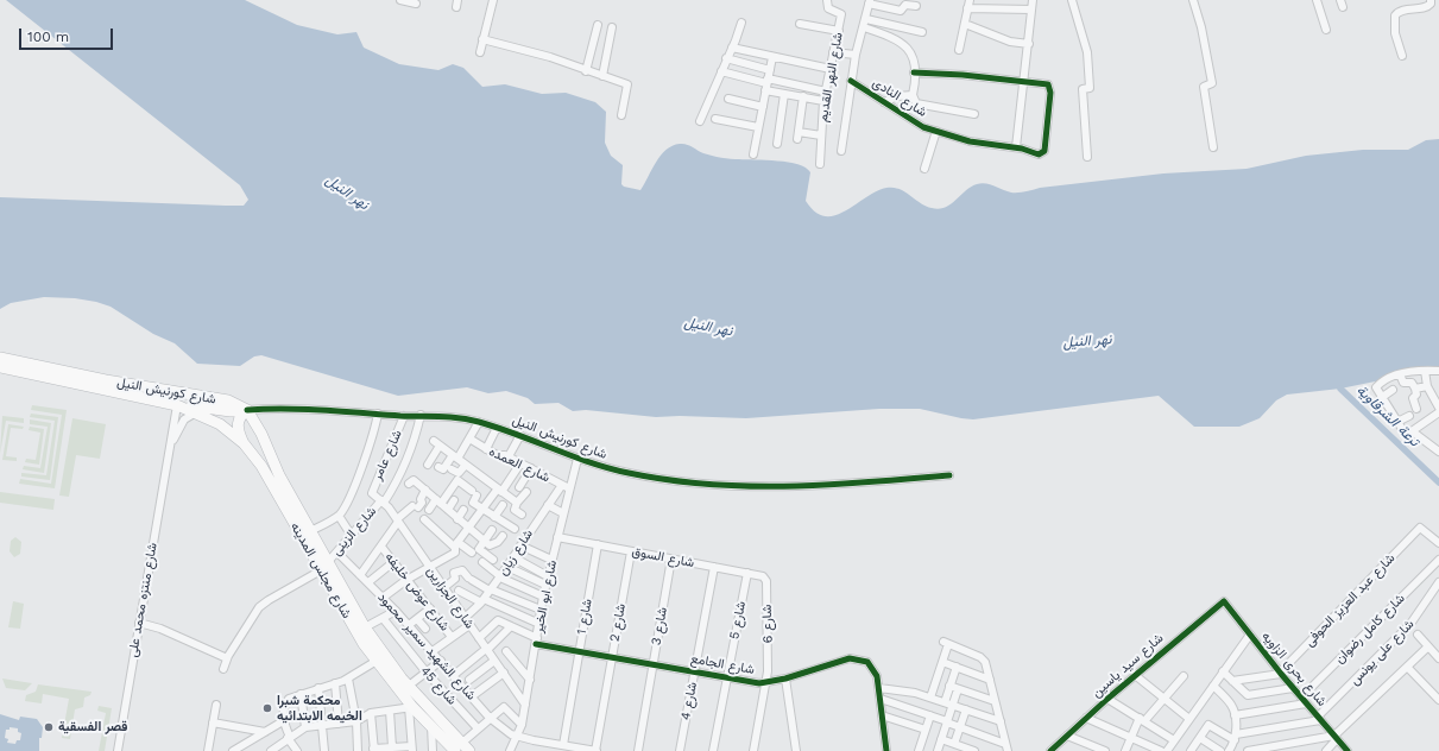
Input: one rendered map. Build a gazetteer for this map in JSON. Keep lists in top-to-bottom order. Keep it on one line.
{"streets":{"highway":["شارع كورنيش النيل","شارع مجلس المدينه"],"street":["شارع النهر القديم","شارع النادى","شارع عامر","شارع العمده","شارع الزينى","شارع زيان","شارع السوق","شارع عوض خليفه","شارع ابو الخير","شارع الجزارين","شارع منتزه محمد على","شارع عبد العزيز الحوفى","شارع 1","شارع 5","شارع 2","شارع 6","شارع 3","شارع كامل رضوان","شارع الشهيد سمير محمود","شارع على يونس","شارع الجامع","شارع سيد ياسين","شارع بحرى الزاويه","شارع 45","شارع 4"]},"crossings":[["شارع كورنيش النيل","شارع عامر"],["شارع كورنيش النيل","شارع الزينى"],["شارع كورنيش النيل","شارع مجلس المدينه"],["شارع كورنيش النيل","شارع ابو الخير"],["شارع كورنيش النيل","شارع منتزه محمد على"],["شارع عامر","شارع الجزارين"],["شارع العمده","شارع زيان"],["شارع العمده","شارع ابو الخير"],["شارع الزينى","شارع مجلس المدينه"],["شارع الزينى","شارع الجزارين"],["شارع الزينى","شارع الشهيد سمير محمود"],["شارع زيان","شارع الجزارين"],["شارع السوق","شارع ابو الخير"],["شارع السوق","شارع 1"],["شارع السوق","شارع 5"],["شارع السوق","شارع 2"],["شارع السوق","شارع 6"],["شارع السوق","شارع 3"],["شارع السوق","شارع 4"],["شارع مجلس المدينه","شارع منتزه محمد على"],["شارع ابو الخير","شارع الجزارين"],["شارع ابو الخير","شارع الشهيد سمير محمود"],["شارع ابو الخير","شارع الجامع"],["شارع عبد العزيز الحوفى","شارع بحرى الزاويه"],["شارع 1","شارع الشهيد سمير محمود"],["شارع 1","شارع الجامع"],["شارع 5","شارع الجامع"],["شارع 2","شارع الشهيد سمير محمود"],["شارع 2","شارع الجامع"],["شارع 6","شارع الجامع"],["شارع 3","شارع الجامع"],["شارع كامل رضوان","شارع بحرى الزاويه"],["شارع على يونس","شارع بحرى الزاويه"],["شارع الجامع","شارع 4"],["شارع سيد ياسين","شارع بحرى الزاويه"]],"water":["نهر النيل","ترعة الشرقاوية"],"places":["محكمة شبرا الخيمه الابتدائيه","قصر الفسقية"],"scale_bar":"100 m"}
